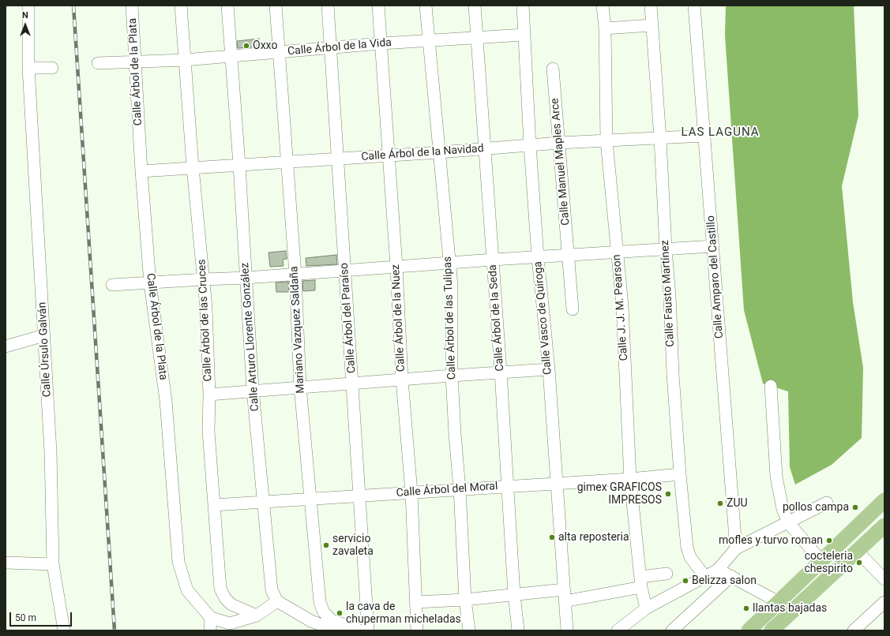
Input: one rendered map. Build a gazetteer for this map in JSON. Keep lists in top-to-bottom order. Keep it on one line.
{"streets":{"street":["Calle Árbol de la Vida","Calle Árbol de la Plata","Calle Árbol de la Navidad","Calle Manuel Maples Arce","Calle Amparo del Castillo","Calle Fausto Martínez","Calle J. J. M. Pearson","Calle Árbol del Paraíso","Calle Árbol de la Nuez","Calle Árbol de las Tulipas","Calle Árbol de la Seda","Calle Vasco de Quiroga","Calle Árbol de las Cruces","Mariano Vazquez Saldaña","Calle Arturo Llorente González","Calle Úrsulo Galván","Calle Árbol del Moral"]},"crossings":[["Calle Árbol de la Vida","Calle Árbol de la Plata"],["Calle Árbol de la Vida","Calle Árbol del Paraíso"],["Calle Árbol de la Vida","Calle Árbol de la Nuez"],["Calle Árbol de la Vida","Calle Árbol de las Tulipas"],["Calle Árbol de la Vida","Calle Árbol de la Seda"],["Calle Árbol de la Vida","Calle Vasco de Quiroga"],["Calle Árbol de la Vida","Calle Árbol de las Cruces"],["Calle Árbol de la Vida","Mariano Vazquez Saldaña"],["Calle Árbol de la Vida","Calle Arturo Llorente González"],["Calle Árbol de la Plata","Calle Árbol de la Navidad"],["Calle Árbol de la Navidad","Calle Manuel Maples Arce"],["Calle Árbol de la Navidad","Calle Amparo del Castillo"],["Calle Árbol de la Navidad","Calle Fausto Martínez"],["Calle Árbol de la Navidad","Calle J. J. M. Pearson"],["Calle Árbol de la Navidad","Calle Árbol del Paraíso"],["Calle Árbol de la Navidad","Calle Árbol de la Nuez"],["Calle Árbol de la Navidad","Calle Árbol de las Tulipas"],["Calle Árbol de la Navidad","Calle Árbol de la Seda"],["Calle Árbol de la Navidad","Calle Vasco de Quiroga"],["Calle Árbol de la Navidad","Calle Árbol de las Cruces"],["Calle Árbol de la Navidad","Mariano Vazquez Saldaña"],["Calle Árbol de la Navidad","Calle Arturo Llorente González"],["Calle Fausto Martínez","Calle Árbol del Moral"],["Calle J. J. M. Pearson","Calle Árbol del Moral"],["Calle Árbol del Paraíso","Calle Árbol del Moral"],["Calle Árbol de la Nuez","Calle Árbol del Moral"],["Calle Árbol de las Tulipas","Calle Árbol del Moral"],["Calle Árbol de la Seda","Calle Árbol del Moral"],["Calle Vasco de Quiroga","Calle Árbol del Moral"],["Calle Árbol de las Cruces","Calle Árbol del Moral"],["Mariano Vazquez Saldaña","Calle Árbol del Moral"],["Calle Arturo Llorente González","Calle Árbol del Moral"]],"districts":["LAS LAGUNA"],"places":["Oxxo","gimex GRAFICOS IMPRESOS","ZUU","pollos campa","alta reposteria","mofles y turvo roman","servicio zavaleta","cocteleria chespirito","Belizza salon","llantas bajadas","la cava de chuperman micheladas"],"scale_bar":"50 m","north":"top"}
